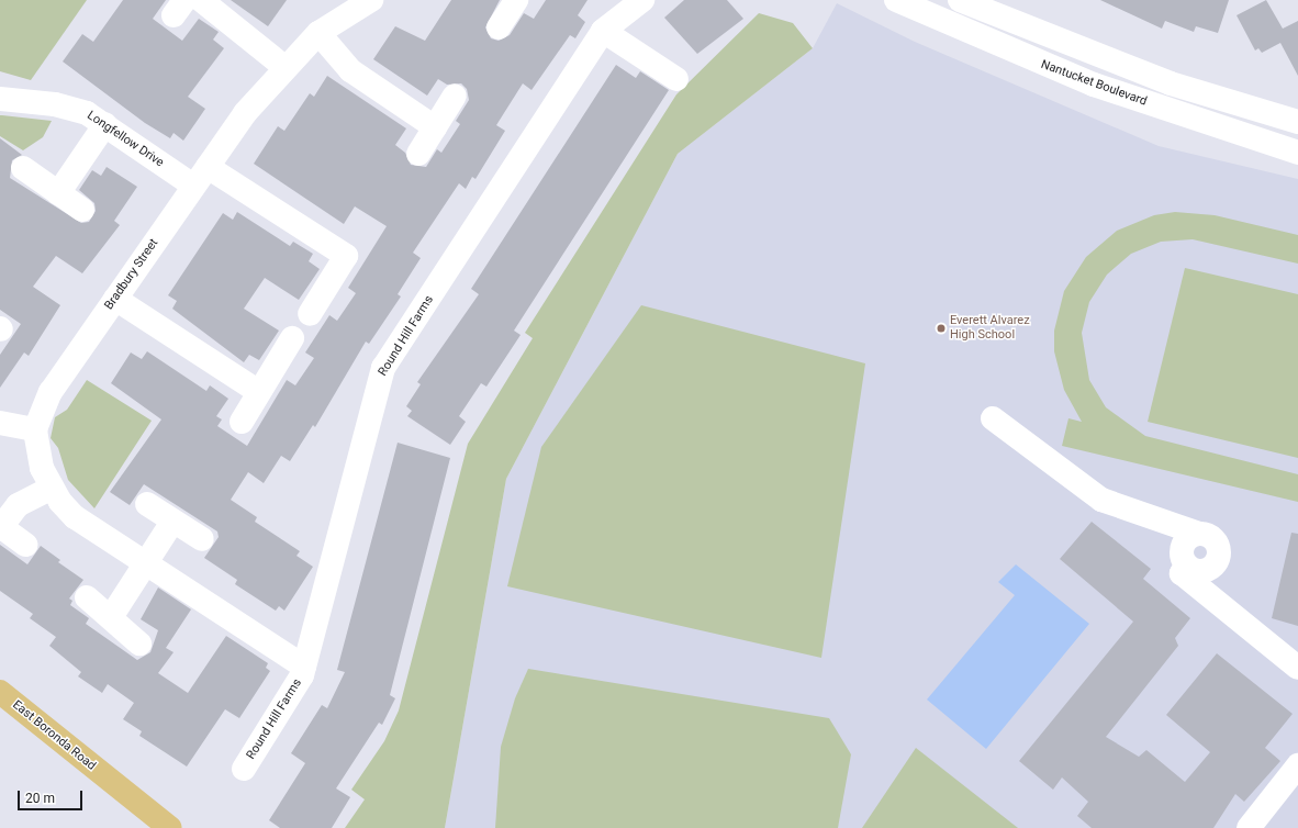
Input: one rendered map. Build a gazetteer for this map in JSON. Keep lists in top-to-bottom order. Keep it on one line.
{"streets":{"main road":["East Boronda Road"],"street":["Nantucket Boulevard","Longfellow Drive","Bradbury Street","Round Hill Farms"]},"crossings":[["Longfellow Drive","Bradbury Street"],["Bradbury Street","Round Hill Farms"]],"places":["Everett Alvarez High School"],"scale_bar":"20 m"}
